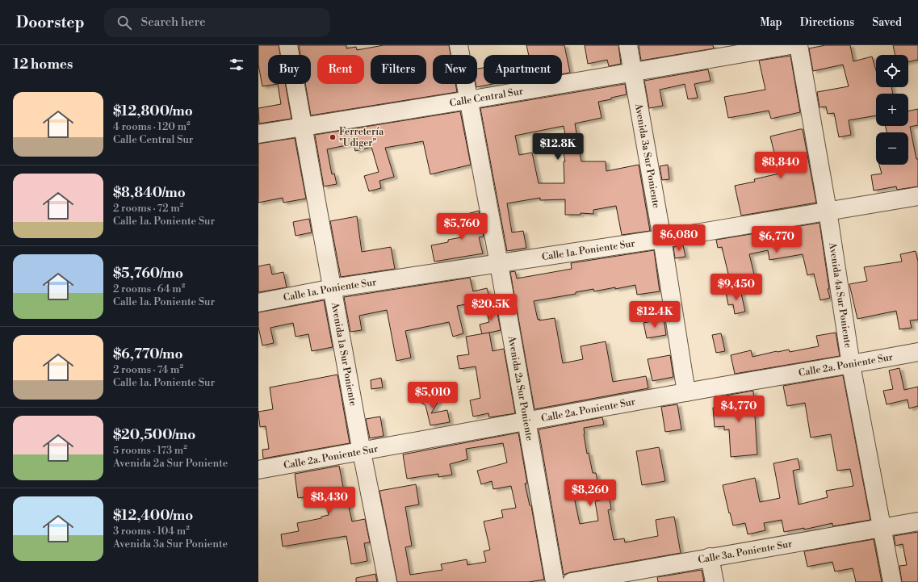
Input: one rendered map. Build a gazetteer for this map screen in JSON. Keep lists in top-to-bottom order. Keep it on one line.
{"streets":{"street":["Calle Central Sur","Avenida 3a Sur Poniente","Calle 1a. Poniente Sur","Avenida 4a Sur Poniente","Avenida 1a Sur Poniente","Calle 2a. Poniente Sur","Avenida 2a Sur Poniente","Calle 3a. Poniente Sur"]},"crossings":[["Calle Central Sur","Avenida 3a Sur Poniente"],["Calle Central Sur","Avenida 1a Sur Poniente"],["Calle Central Sur","Avenida 2a Sur Poniente"],["Avenida 3a Sur Poniente","Calle 1a. Poniente Sur"],["Avenida 3a Sur Poniente","Calle 2a. Poniente Sur"],["Calle 1a. Poniente Sur","Avenida 4a Sur Poniente"],["Calle 1a. Poniente Sur","Avenida 1a Sur Poniente"],["Calle 1a. Poniente Sur","Avenida 2a Sur Poniente"],["Avenida 4a Sur Poniente","Calle 2a. Poniente Sur"],["Avenida 4a Sur Poniente","Calle 3a. Poniente Sur"],["Avenida 1a Sur Poniente","Calle 2a. Poniente Sur"],["Calle 2a. Poniente Sur","Avenida 2a Sur Poniente"]],"places":["Ferretería \"Udiger\""],"page":{"header":"Doorstep","search":"Search here","nav":["Map","Directions","Saved"],"heading":"12 homes","map_buttons":["+","−"],"chip":["Buy","Rent","Filters","New","Apartment"],"list":[{"name":"$12,800/mo","note":"4 rooms · 120 m² · Calle Central Sur"},{"name":"$8,840/mo","note":"2 rooms · 72 m² · Calle 1a. Poniente Sur"},{"name":"$5,760/mo","note":"2 rooms · 64 m² · Calle 1a. Poniente Sur"},{"name":"$6,770/mo","note":"2 rooms · 74 m² · Calle 1a. Poniente Sur"},{"name":"$20,500/mo","note":"5 rooms · 173 m² · Avenida 2a Sur Poniente"},{"name":"$12,400/mo","note":"3 rooms · 104 m² · Avenida 3a Sur Poniente"}],"price":["$12.8K","$8,840","$5,760","$6,080","$6,770","$9,450","$20.5K","$12.4K","$5,010","$4,770","$8,260","$8,430"]}}
